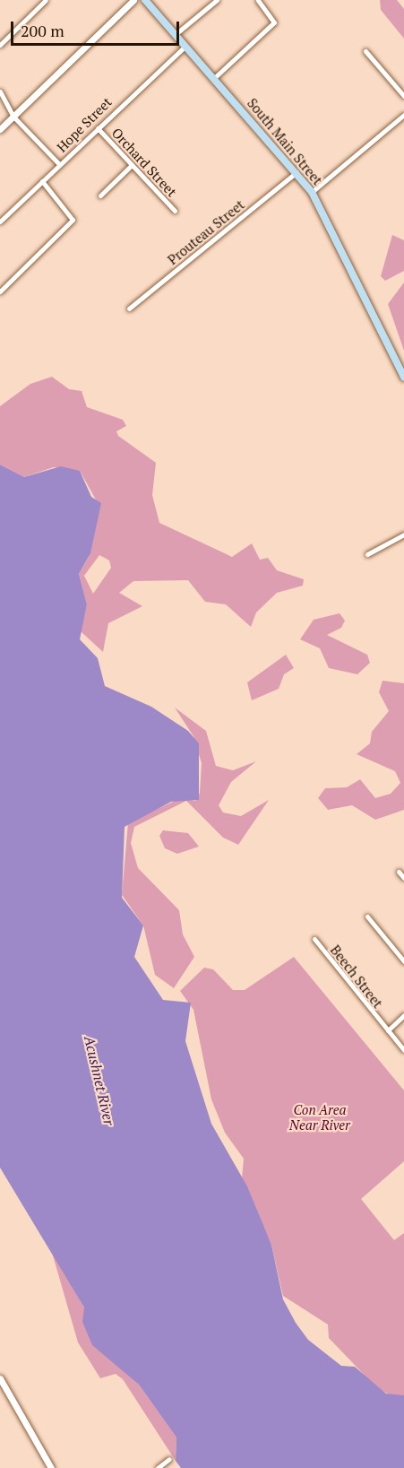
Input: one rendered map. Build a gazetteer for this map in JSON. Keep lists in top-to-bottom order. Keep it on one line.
{"streets":{"main road":["South Main Street"],"street":["Hope Street","Orchard Street","Prouteau Street","Beech Street"]},"crossings":[["Hope Street","South Main Street"],["Hope Street","Orchard Street"],["South Main Street","Prouteau Street"]],"water":["Acushnet River"],"parks":["Con Area Near River"],"scale_bar":"200 m"}
